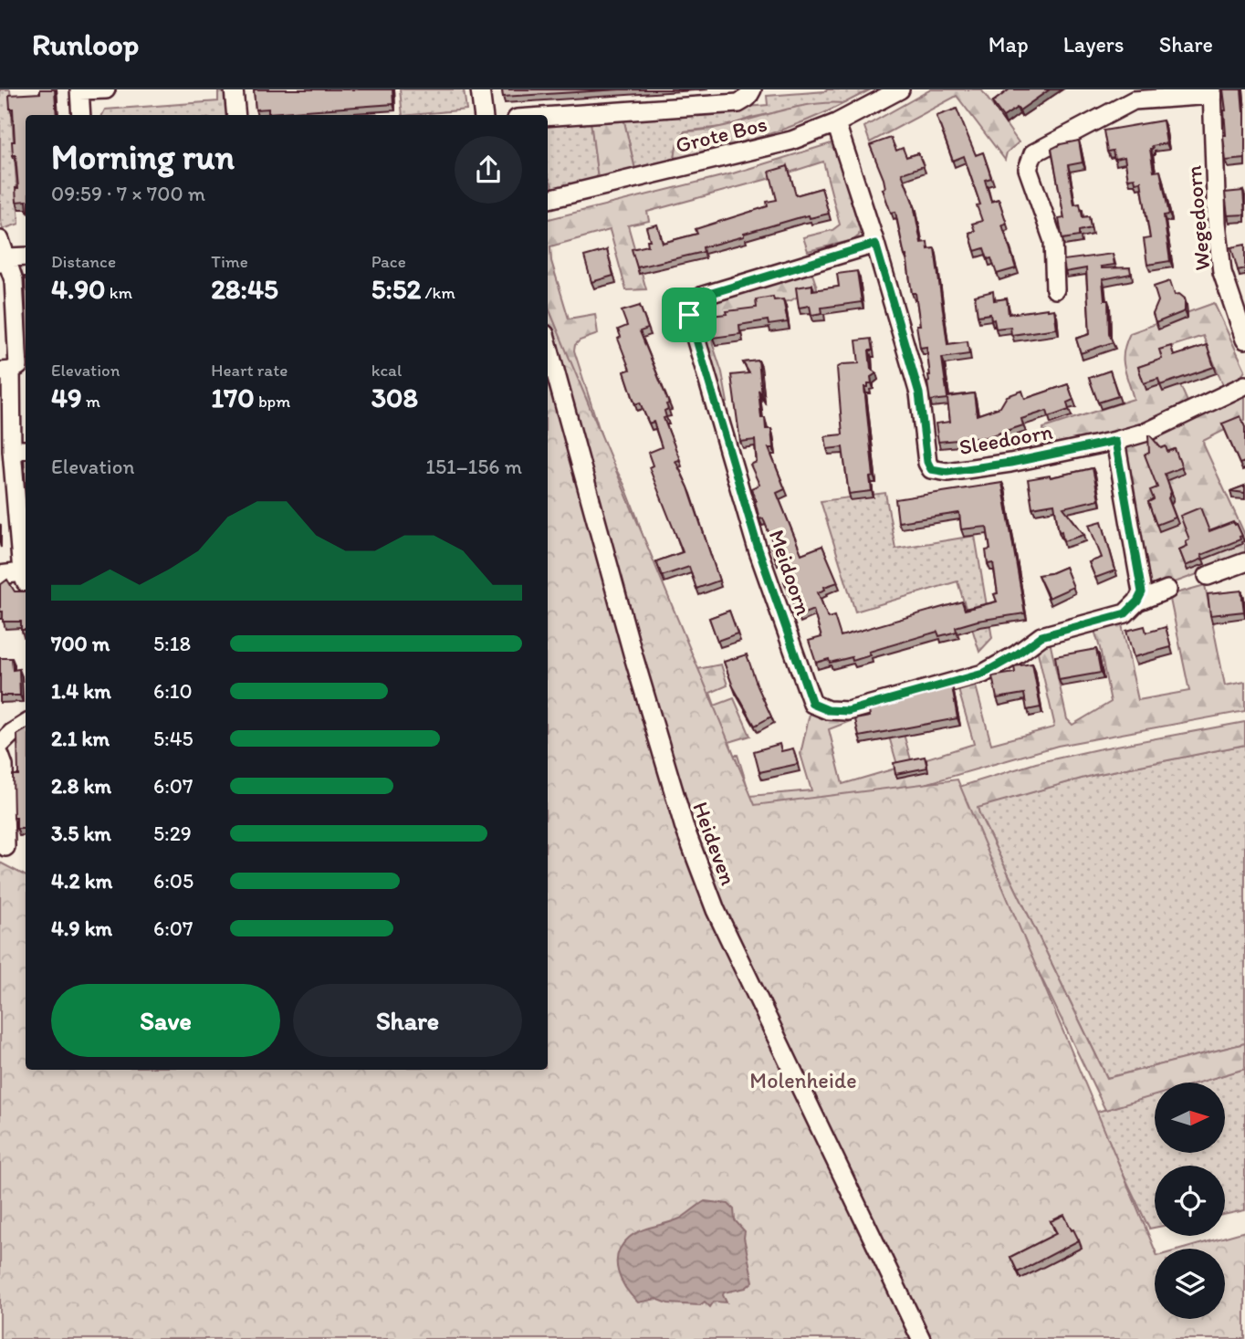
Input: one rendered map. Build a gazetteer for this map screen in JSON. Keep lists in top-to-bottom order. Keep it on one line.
{"streets":{"street":["Grote Bos","Wegedoorn","Sleedoorn","Meidoorn","Heideven"]},"crossings":[["Grote Bos","Sleedoorn"],["Sleedoorn","Meidoorn"]],"parks":["Molenheide"],"north":"right","page":{"header":"Runloop","nav":["Map","Layers","Share"],"heading":["Morning run","09:59 · 7 × 700 m"],"stats":[["Distance","4.90 km"],["Time","28:45"],["Pace","5:52 /km"],["Elevation","49 m"],["Heart rate","170 bpm"],["kcal","308"]],"chart":["Elevation","151–156 m"],"list":[{"name":"700 m","note":"5:18"},{"name":"1.4 km","note":"6:10"},{"name":"2.1 km","note":"5:45"},{"name":"2.8 km","note":"6:07"},{"name":"3.5 km","note":"5:29"},{"name":"4.2 km","note":"6:05"},{"name":"4.9 km","note":"6:07"}],"buttons":["Save","Share"]}}
